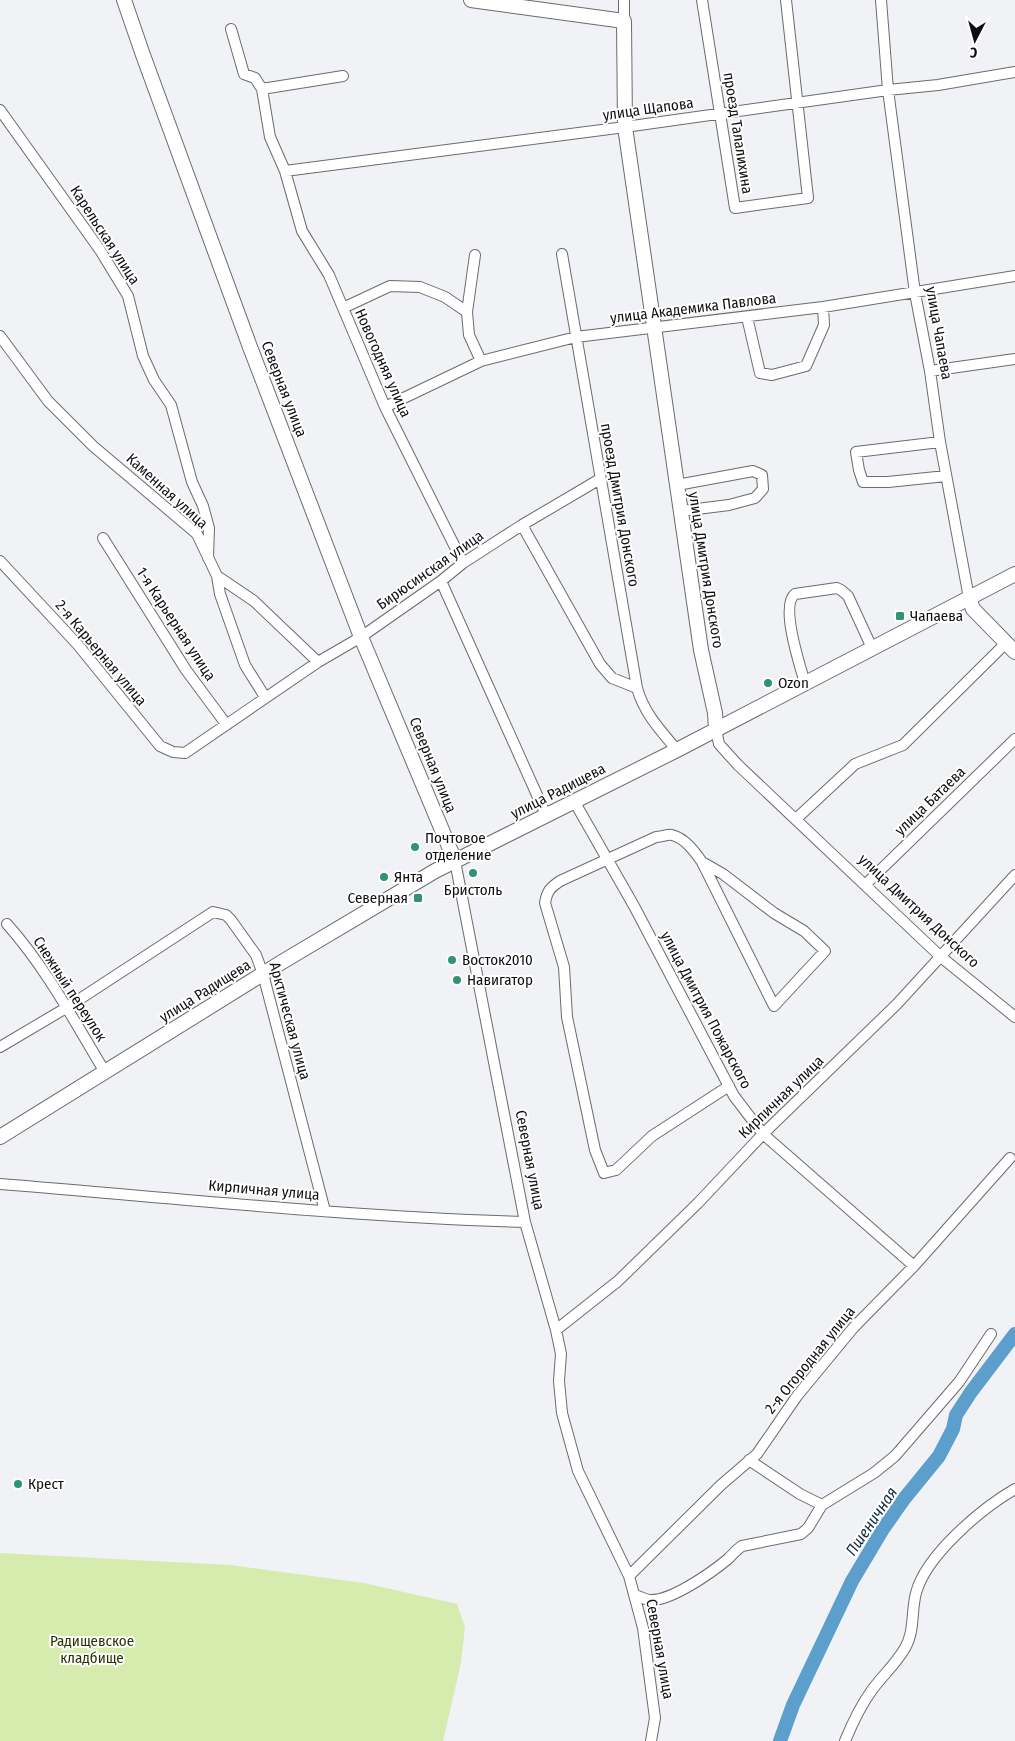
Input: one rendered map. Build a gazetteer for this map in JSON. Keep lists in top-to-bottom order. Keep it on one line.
{"streets":{"main road":["улица Чапаева","Северная улица","улица Дмитрия Донского","улица Радищева"],"street":["улица Щапова","проезд Талалихина","Карельская улица","улица Академика Павлова","Новогодняя улица","Каменная улица","проезд Дмитрия Донского","Бирюсинская улица","1-я Карьерная улица","2-я Карьерная улица","улица Батаева","Снежный переулок","улица Дмитрия Пожарского","Арктическая улица","Кирпичная улица","2-я Огородная улица"]},"crossings":[["улица Щапова","проезд Талалихина"],["улица Щапова","улица Чапаева"],["улица Щапова","Новогодняя улица"],["улица Щапова","улица Дмитрия Донского"],["Карельская улица","Каменная улица"],["улица Академика Павлова","улица Чапаева"],["улица Академика Павлова","Новогодняя улица"],["улица Академика Павлова","проезд Дмитрия Донского"],["улица Академика Павлова","улица Дмитрия Донского"],["улица Чапаева","улица Радищева"],["Новогодняя улица","Бирюсинская улица"],["Северная улица","Бирюсинская улица"],["Северная улица","улица Радищева"],["Северная улица","Кирпичная улица"],["Северная улица","2-я Огородная улица"],["Каменная улица","Бирюсинская улица"],["проезд Дмитрия Донского","Бирюсинская улица"],["проезд Дмитрия Донского","улица Радищева"],["Бирюсинская улица","1-я Карьерная улица"],["Бирюсинская улица","2-я Карьерная улица"],["улица Дмитрия Донского","улица Радищева"],["улица Дмитрия Донского","улица Батаева"],["улица Дмитрия Донского","Кирпичная улица"],["улица Радищева","Снежный переулок"],["улица Радищева","улица Дмитрия Пожарского"],["улица Радищева","Арктическая улица"],["Снежный переулок","Арктическая улица"],["улица Дмитрия Пожарского","Кирпичная улица"],["улица Дмитрия Пожарского","2-я Огородная улица"],["Арктическая улица","Кирпичная улица"]],"water":["Пшеничная"],"parks":["Радищевское кладбище"],"places":{"transit":["Чапаева","Северная"],"other":["Ozon","Почтовое отделение","Бристоль","Янта","Восток2010","Навигатор","Крест"]},"north":"bottom"}
